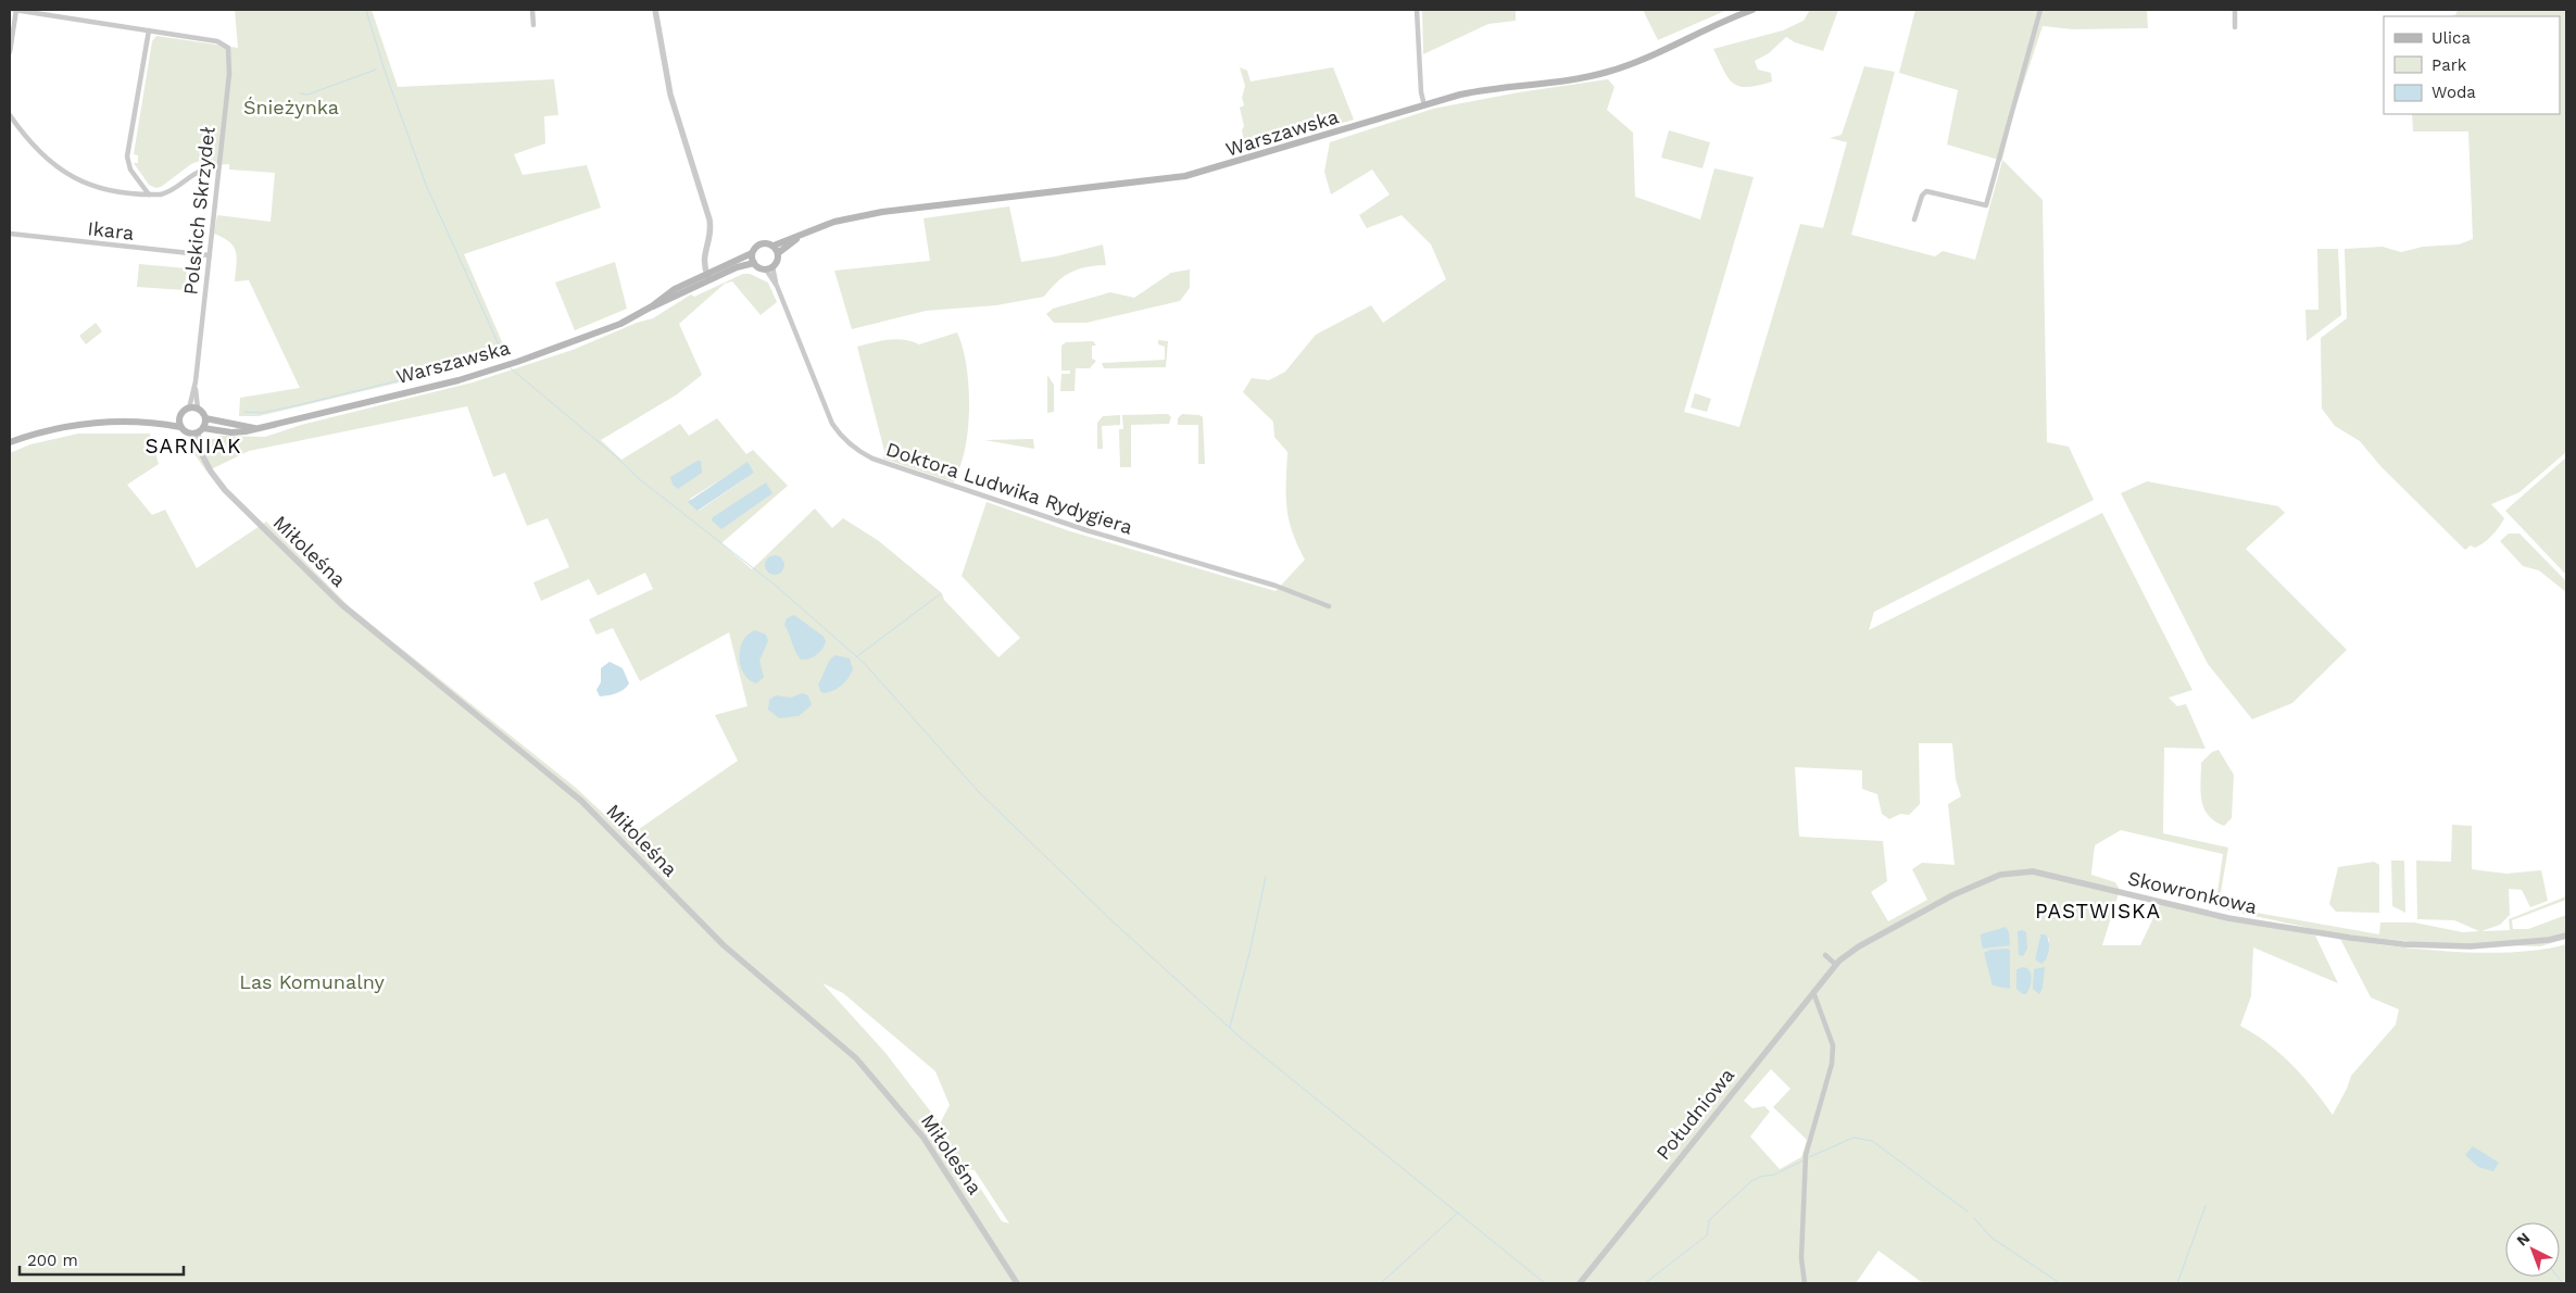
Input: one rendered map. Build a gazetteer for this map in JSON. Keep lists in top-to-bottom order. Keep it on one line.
{"streets":{"main road":["Warszawska"],"street":["Polskich Skrzydeł","Ikara","Doktora Ludwika Rydygiera","Miłoleśna","Skowronkowa","Południowa"]},"crossings":[["Warszawska","Polskich Skrzydeł"],["Warszawska","Doktora Ludwika Rydygiera"],["Warszawska","Miłoleśna"],["Polskich Skrzydeł","Ikara"],["Polskich Skrzydeł","Miłoleśna"],["Skowronkowa","Południowa"]],"districts":["SARNIAK","PASTWISKA"],"parks":["Śnieżynka","Las Komunalny"],"legend":["Ulica","Park","Woda"],"scale_bar":"200 m","north":"top left"}
